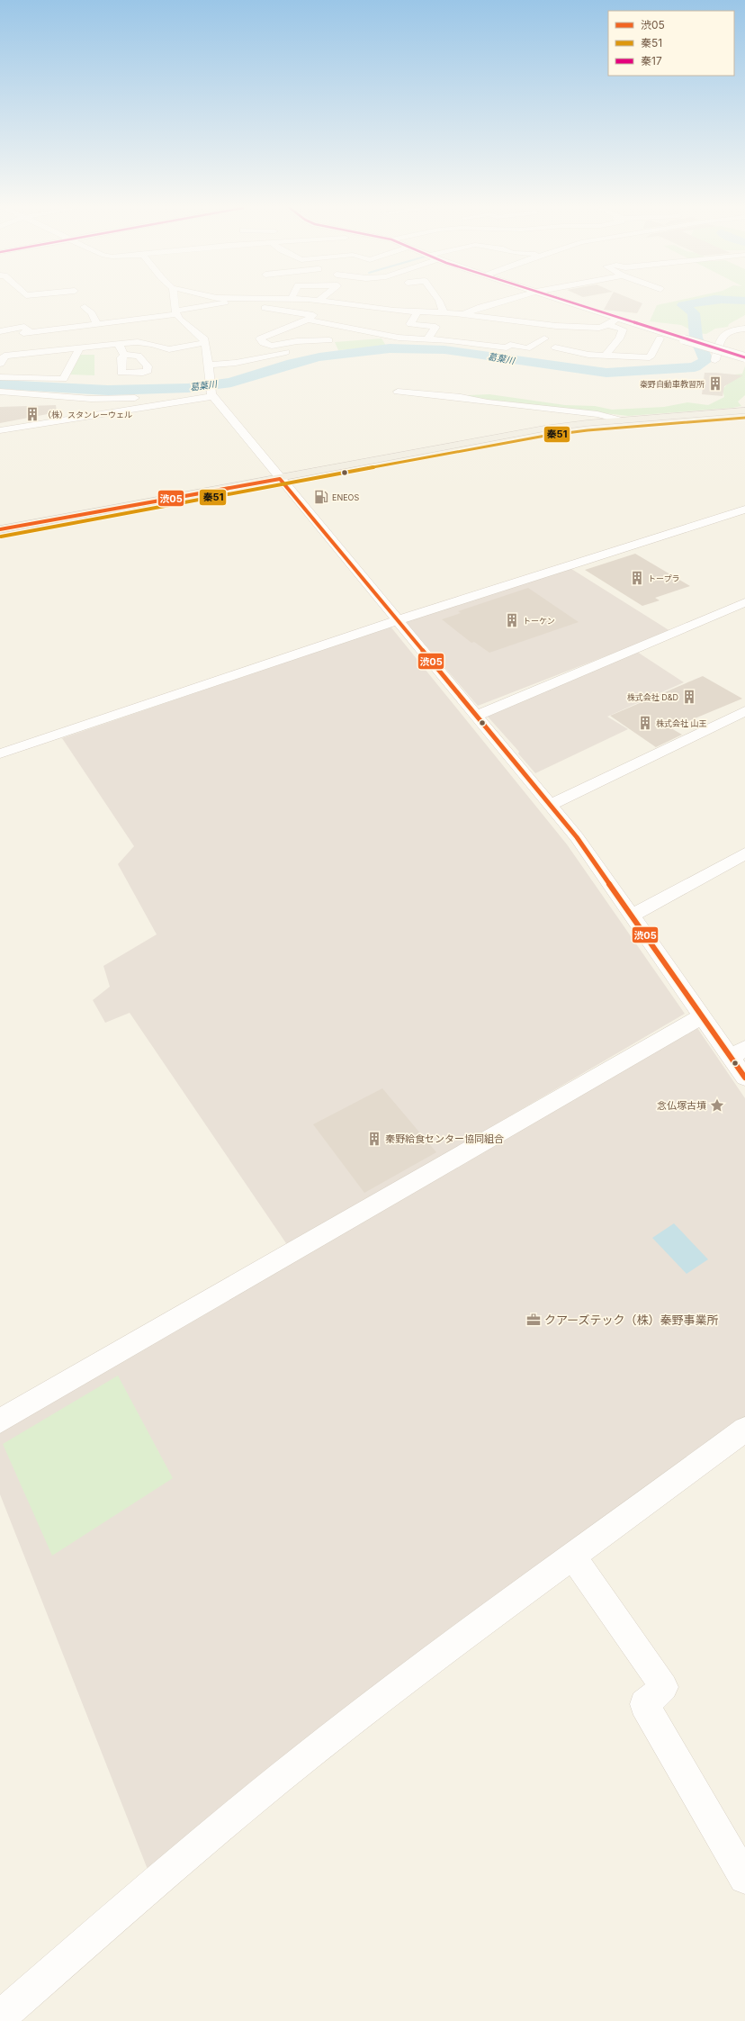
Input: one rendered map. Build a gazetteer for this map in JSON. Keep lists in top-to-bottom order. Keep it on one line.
{"water":["葛葉川"],"places":{"building":["秦野自動車教習所","（株）スタンレーウェル","トープラ","トーケン","株式会社 D&D","株式会社 山王","秦野給食センター協同組合"],"fuel station":["ENEOS"],"place":["念仏塚古墳"],"office":["クアーズテック（株）秦野事業所"]},"lines":["transit line 秦17","transit line 秦51","transit line 渋05"],"legend":["渋05","秦51","秦17"]}
